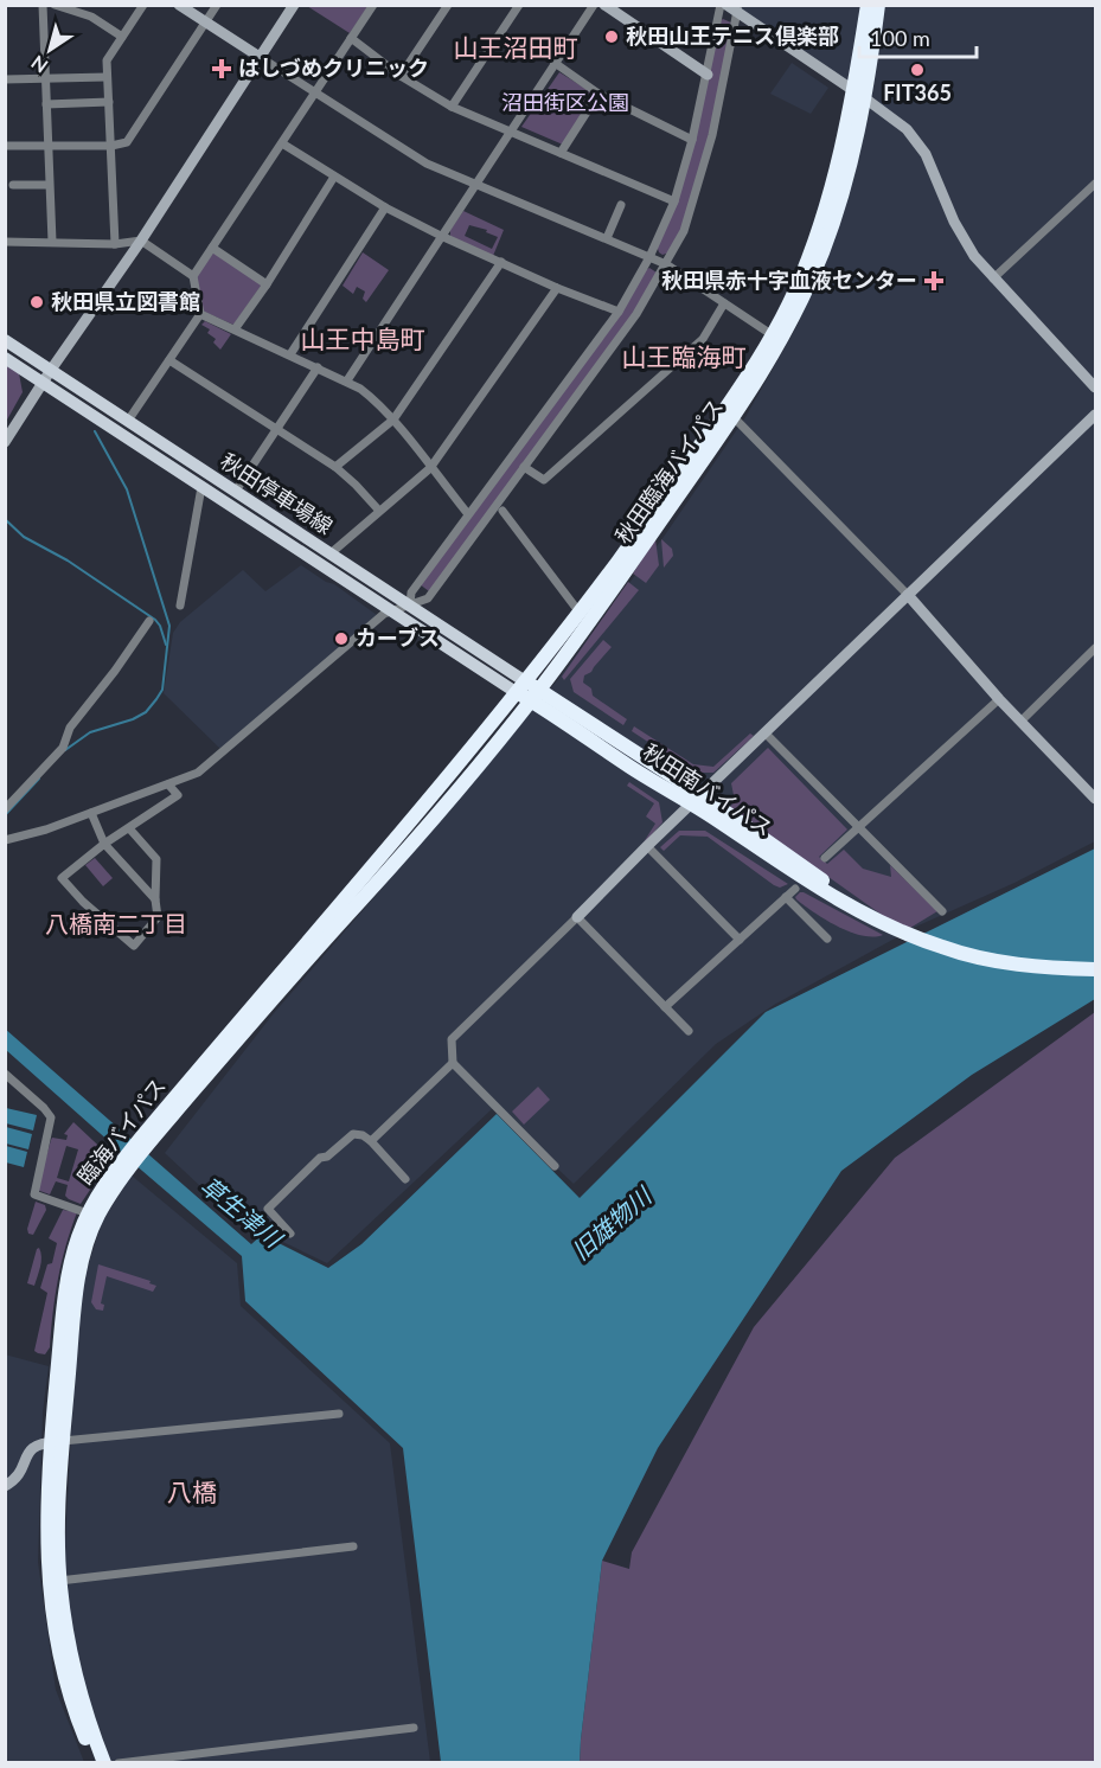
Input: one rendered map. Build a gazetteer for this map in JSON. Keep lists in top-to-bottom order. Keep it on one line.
{"streets":{"highway":["秋田臨海バイパス","秋田南バイパス","臨海バイパス"],"main road":["秋田停車場線"]},"crossings":[["秋田臨海バイパス","秋田停車場線"],["秋田臨海バイパス","秋田南バイパス"],["秋田臨海バイパス","臨海バイパス"],["秋田停車場線","秋田南バイパス"],["秋田停車場線","臨海バイパス"],["秋田南バイパス","臨海バイパス"]],"districts":["山王沼田町","山王中島町","山王臨海町","八橋南二丁目","八橋"],"water":["草生津川","旧雄物川"],"parks":["沼田街区公園"],"places":{"other":["秋田山王テニス倶楽部","FIT365","秋田県立図書館","カーブス"],"health":["はしづめクリニック","秋田県赤十字血液センター"]},"scale_bar":"100 m","north":"bottom left"}
